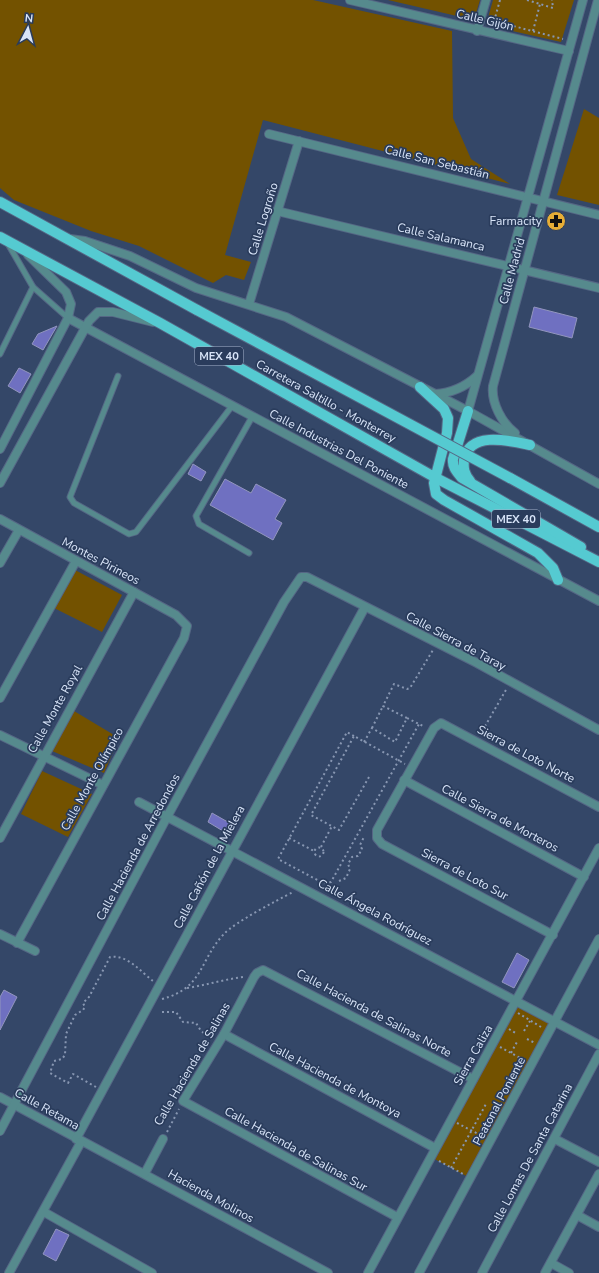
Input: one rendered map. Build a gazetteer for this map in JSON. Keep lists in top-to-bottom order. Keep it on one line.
{"streets":{"main road":["MEX 40","Carretera Saltillo - Monterrey"],"street":["Calle Gijón","Calle San Sebastián","Calle Logroño","Calle Salamanca","Calle Madrid","Calle Industrias Del Poniente","Montes Pirineos","Calle Sierra de Taray","Calle Monte Royal","Sierra de Loto Norte","Calle Monte Olímpico","Calle Sierra de Morteros","Calle Hacienda de Arredondos","Calle Cañón de la Mielera","Sierra de Loto Sur","Calle Ángela Rodríguez","Calle Hacienda de Salinas Norte","Sierra Caliza","Calle Hacienda de Salinas","Calle Hacienda de Montoya","Peatonal Poniente","Calle Retama","Calle Hacienda de Salinas Sur","Calle Lomas De Santa Catarina","Hacienda Molinos"]},"crossings":[["Calle Gijón","Calle Madrid"],["Calle San Sebastián","Calle Logroño"],["Calle San Sebastián","Calle Madrid"],["Calle Logroño","Calle Salamanca"],["Calle Salamanca","Calle Madrid"],["Montes Pirineos","Calle Monte Royal"],["Montes Pirineos","Calle Monte Olímpico"],["Calle Sierra de Taray","Calle Hacienda de Arredondos"],["Calle Sierra de Taray","Calle Cañón de la Mielera"],["Calle Sierra de Morteros","Sierra de Loto Sur"],["Calle Sierra de Morteros","Sierra Caliza"],["Calle Hacienda de Arredondos","Calle Ángela Rodríguez"],["Calle Hacienda de Arredondos","Calle Retama"],["Calle Cañón de la Mielera","Calle Ángela Rodríguez"],["Calle Cañón de la Mielera","Calle Retama"],["Calle Cañón de la Mielera","Hacienda Molinos"],["Sierra de Loto Sur","Sierra Caliza"],["Calle Ángela Rodríguez","Sierra Caliza"],["Calle Ángela Rodríguez","Peatonal Poniente"],["Calle Hacienda de Salinas Norte","Sierra Caliza"],["Calle Hacienda de Salinas Norte","Calle Hacienda de Salinas"],["Sierra Caliza","Calle Hacienda de Montoya"],["Sierra Caliza","Calle Hacienda de Salinas Sur"],["Calle Hacienda de Salinas","Calle Hacienda de Montoya"],["Calle Hacienda de Salinas","Calle Hacienda de Salinas Sur"],["Calle Hacienda de Salinas","Hacienda Molinos"],["Calle Retama","Hacienda Molinos"]],"places":{"pharmacy":["Farmacity"]},"north":"top"}
